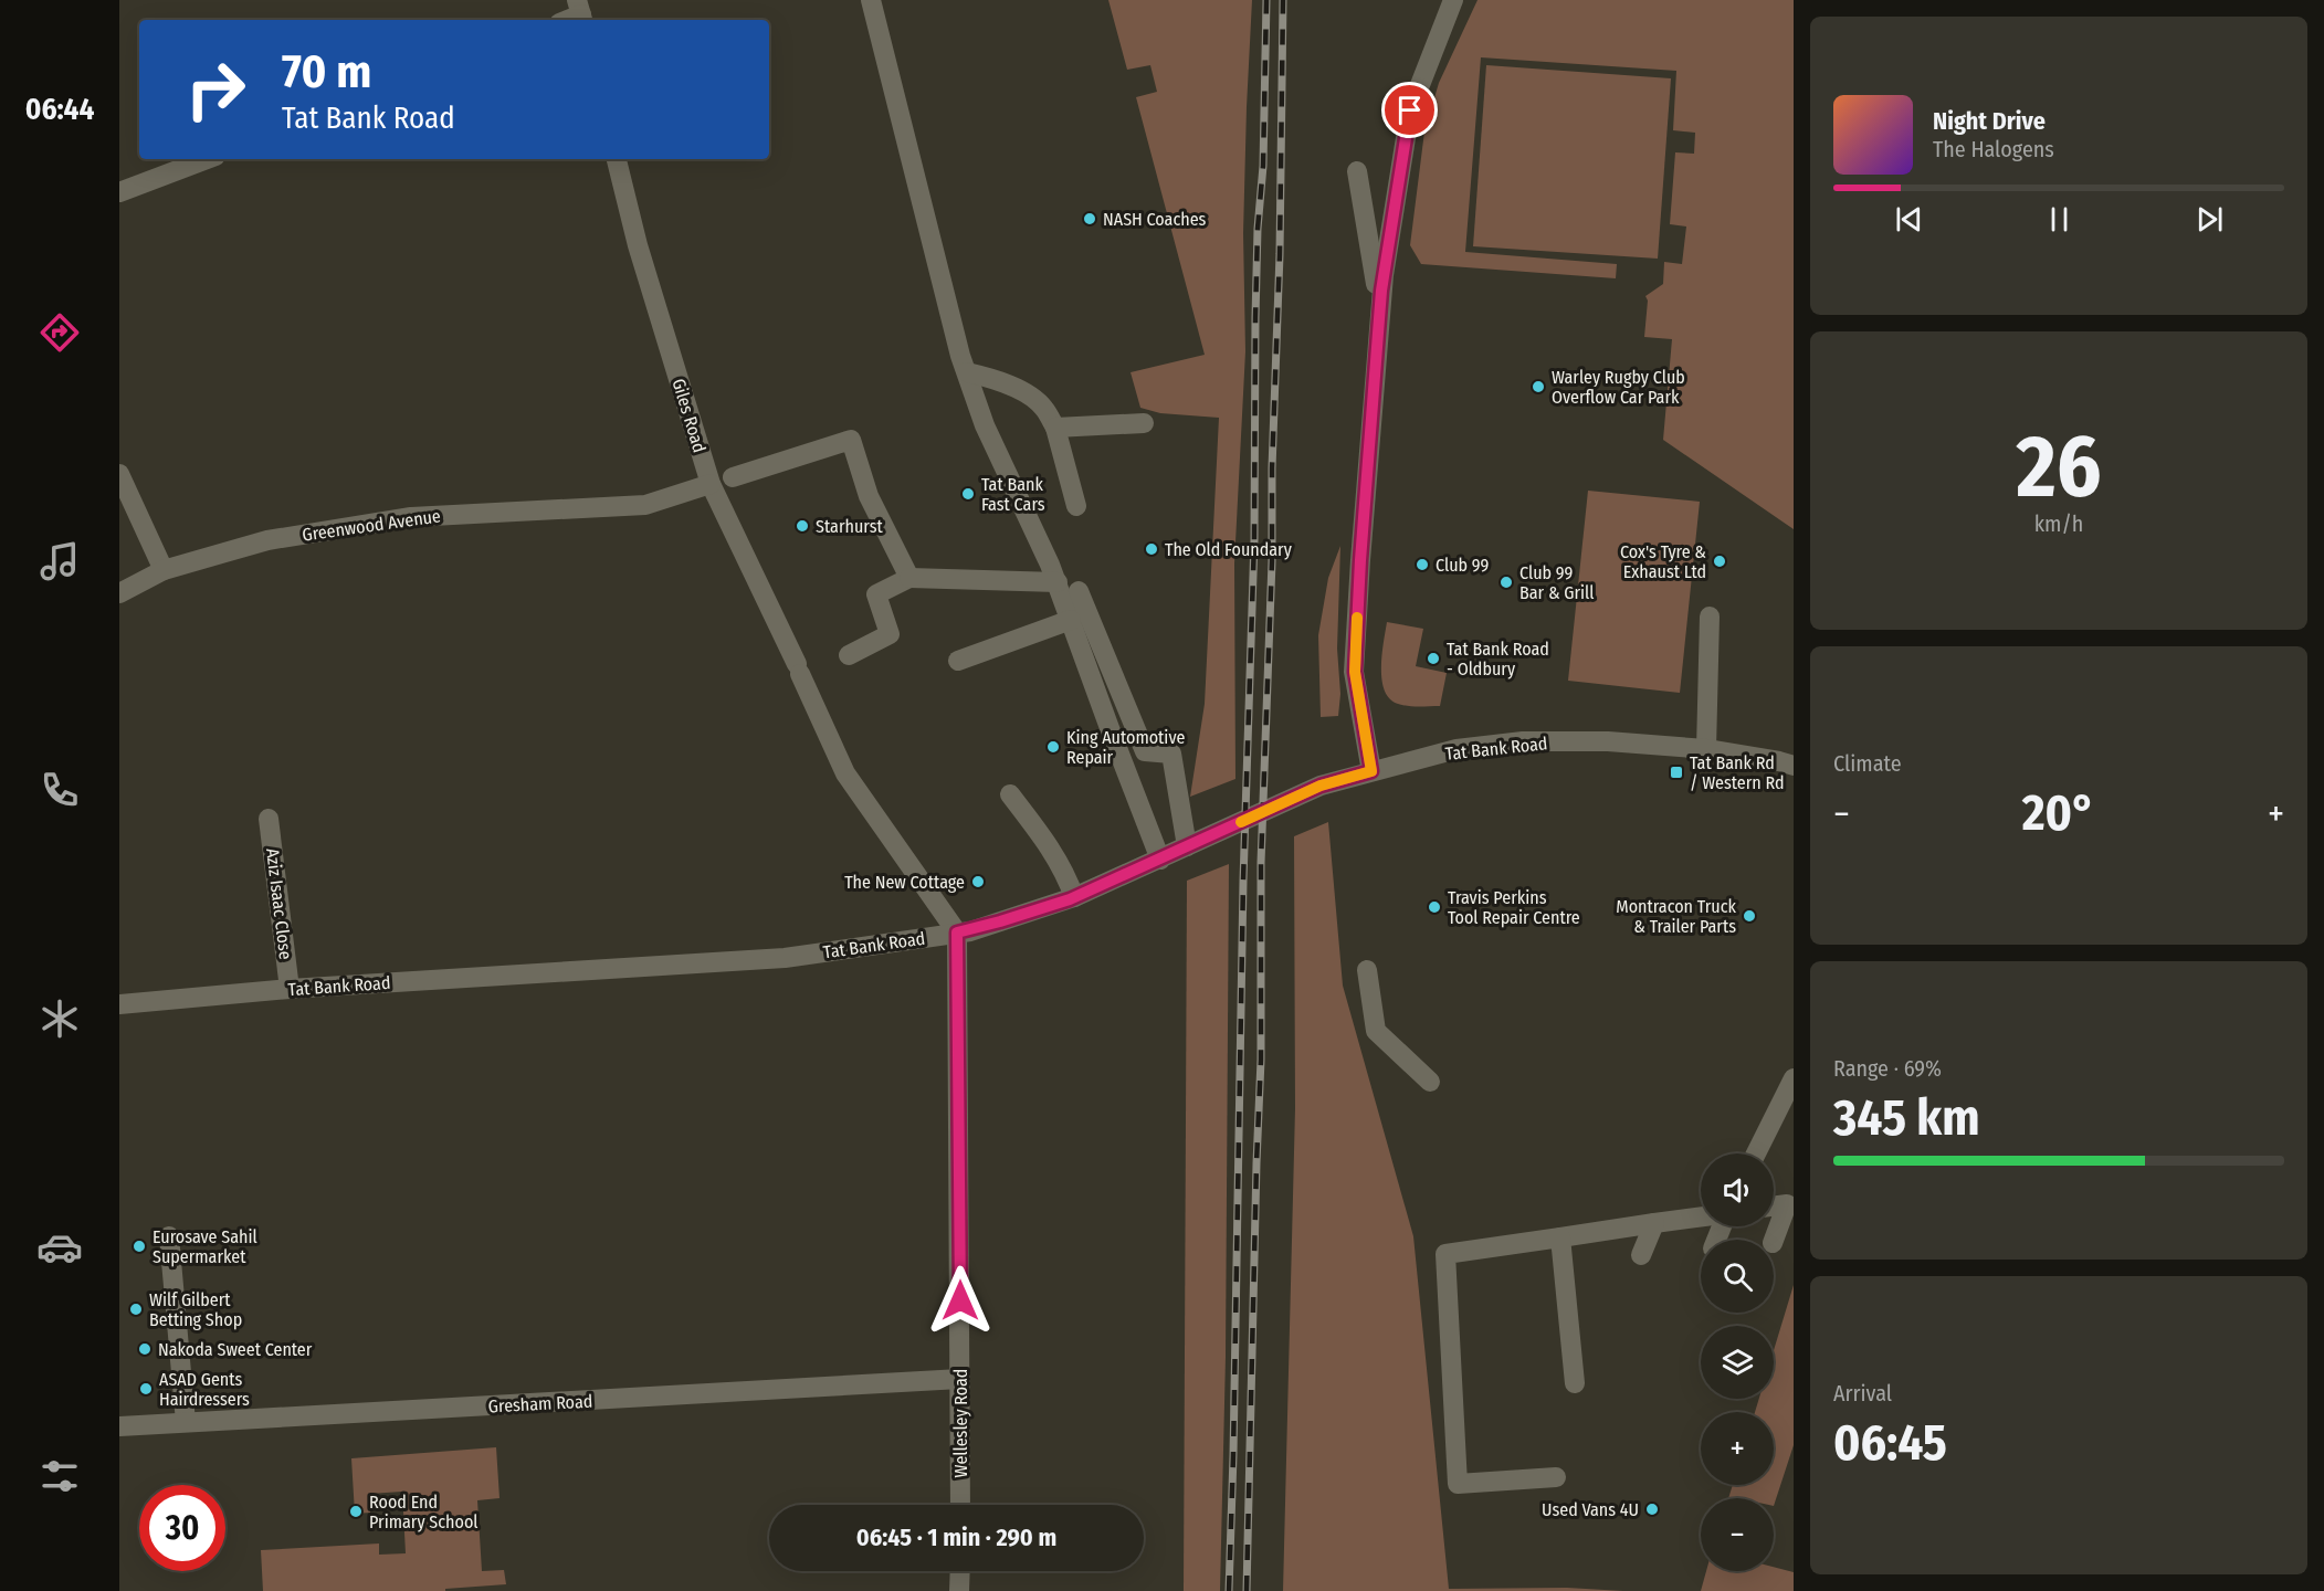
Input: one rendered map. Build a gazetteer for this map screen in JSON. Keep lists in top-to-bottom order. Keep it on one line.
{"streets":{"street":["Giles Road","Greenwood Avenue","Tat Bank Road","Aziz Isaac Close","Gresham Road","Wellesley Road"]},"crossings":[["Giles Road","Greenwood Avenue"],["Giles Road","Tat Bank Road"],["Giles Road","Wellesley Road"],["Tat Bank Road","Aziz Isaac Close"],["Tat Bank Road","Wellesley Road"],["Gresham Road","Wellesley Road"]],"places":{"other":["NASH Coaches","Warley Rugby Club Overflow Car Park","Tat Bank Fast Cars","Starhurst","The Old Foundary","Cox's Tyre & Exhaust Ltd","Club 99","Club 99 Bar & Grill","Tat Bank Road - Oldbury","King Automotive Repair","The New Cottage","Travis Perkins Tool Repair Centre","Montracon Truck & Trailer Parts","Eurosave Sahil Supermarket","Wilf Gilbert Betting Shop","Nakoda Sweet Center","ASAD Gents Hairdressers","Used Vans 4U","Rood End Primary School"],"transit":["Tat Bank Rd / Western Rd"]},"page":{"tabs":"06:44","turn":["70 m","Tat Bank Road"],"song":["Night Drive","The Halogens"],"tile":[["26","km/h"],"Climate",["Range · 69%","345 km"],["Arrival","06:45"]],"heat":["−","20°","+"],"map_buttons":["+","−"],"limit":"30","trip":"06:45 · 1 min · 290 m"}}
